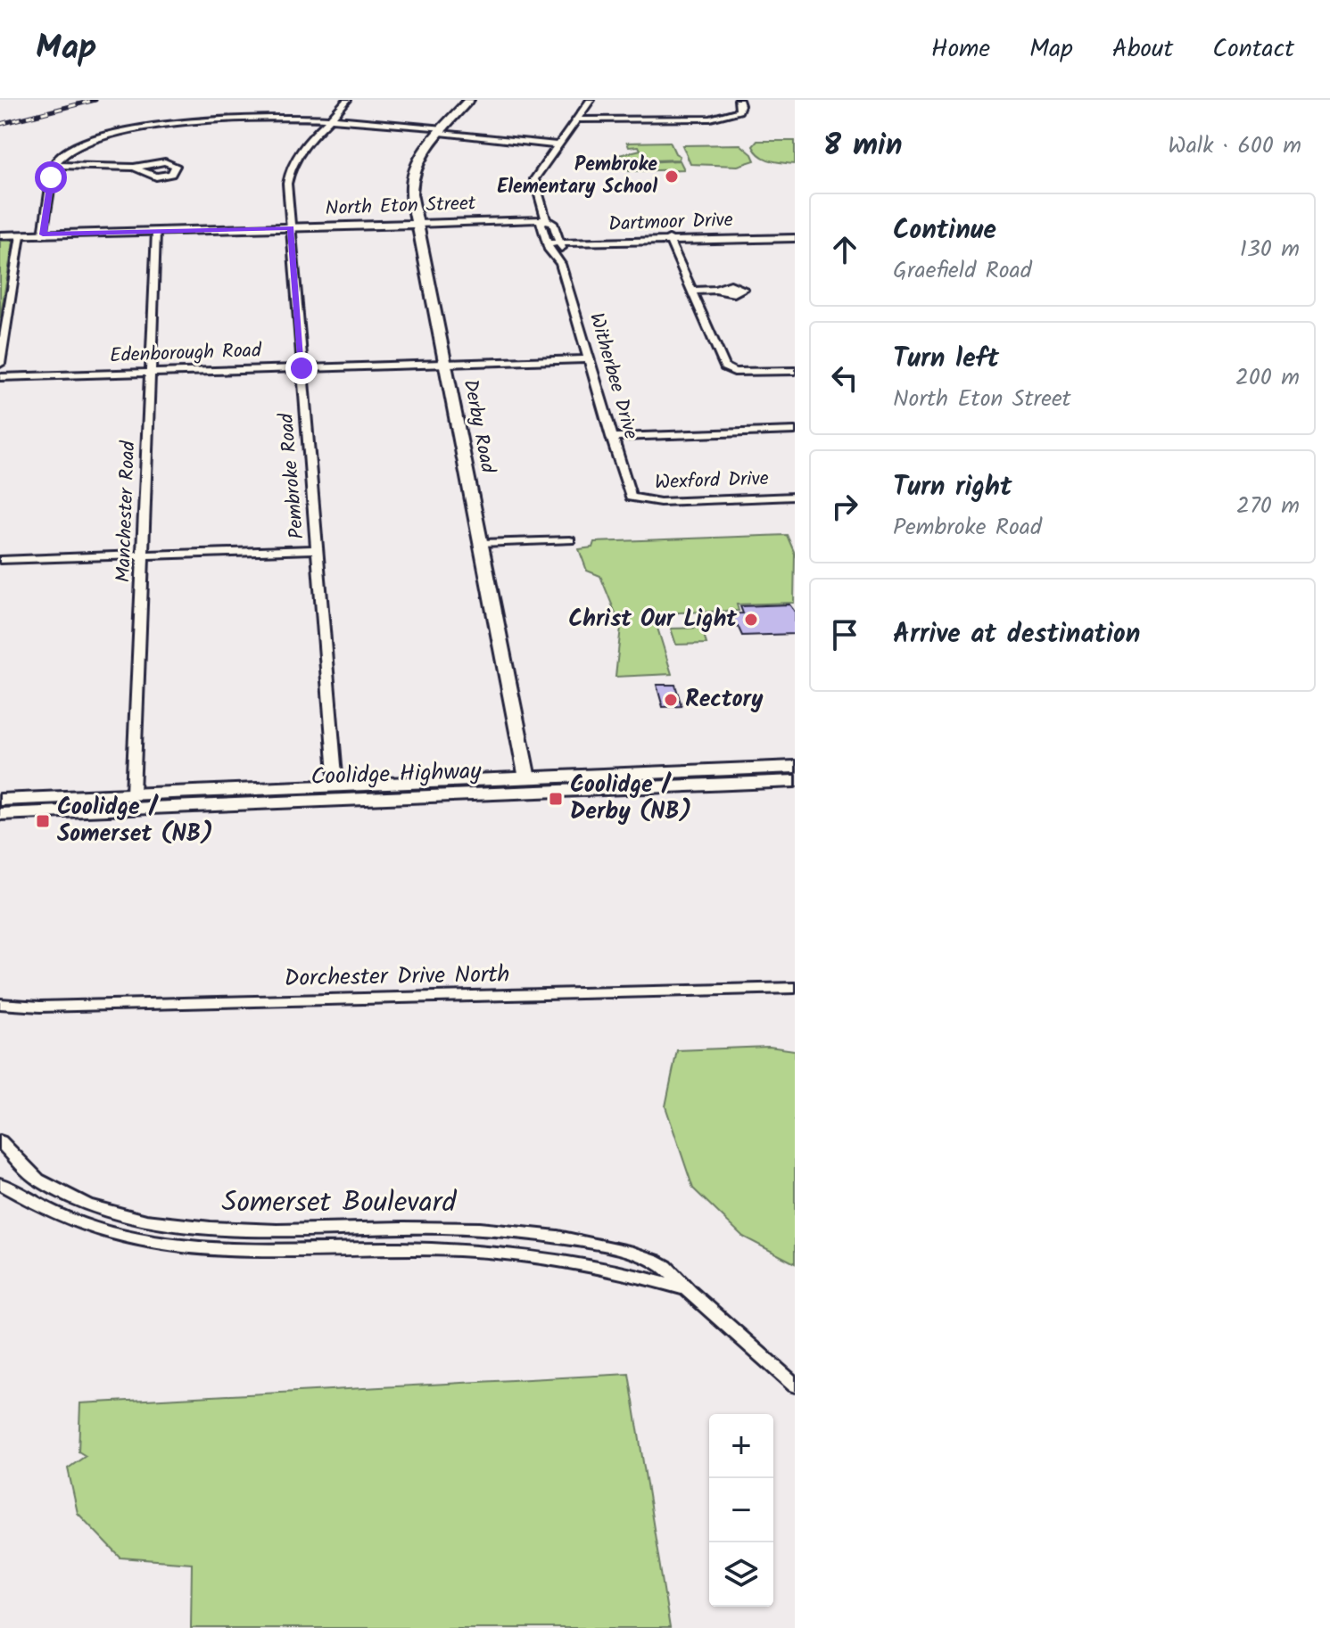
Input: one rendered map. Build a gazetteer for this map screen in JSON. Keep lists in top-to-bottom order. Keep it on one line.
{"streets":{"main road":["Coolidge Highway"],"street":["North Eton Street","Dartmoor Drive","Edenborough Road","Witherbee Drive","Derby Road","Pembroke Road","Wexford Drive","Manchester Road","Dorchester Drive North","Somerset Boulevard"]},"crossings":[["North Eton Street","Derby Road"],["North Eton Street","Pembroke Road"],["North Eton Street","Manchester Road"],["Dartmoor Drive","Witherbee Drive"],["Edenborough Road","Witherbee Drive"],["Edenborough Road","Derby Road"],["Edenborough Road","Pembroke Road"],["Edenborough Road","Manchester Road"],["Witherbee Drive","Wexford Drive"],["Derby Road","Coolidge Highway"],["Pembroke Road","Coolidge Highway"],["Manchester Road","Coolidge Highway"]],"places":{"other":["Pembroke Elementary School","Christ Our Light","Rectory"],"transit":["Coolidge / Derby (NB)","Coolidge / Somerset (NB)"]},"page":{"header":"Map","nav":["Home","Map","About","Contact"],"heading":["8 min","Walk · 600 m"],"list":[["Continue","Graefield Road","130 m"],["Turn left","North Eton Street","200 m"],["Turn right","Pembroke Road","270 m"],"Arrive at destination"],"map_buttons":["+","−"]}}
